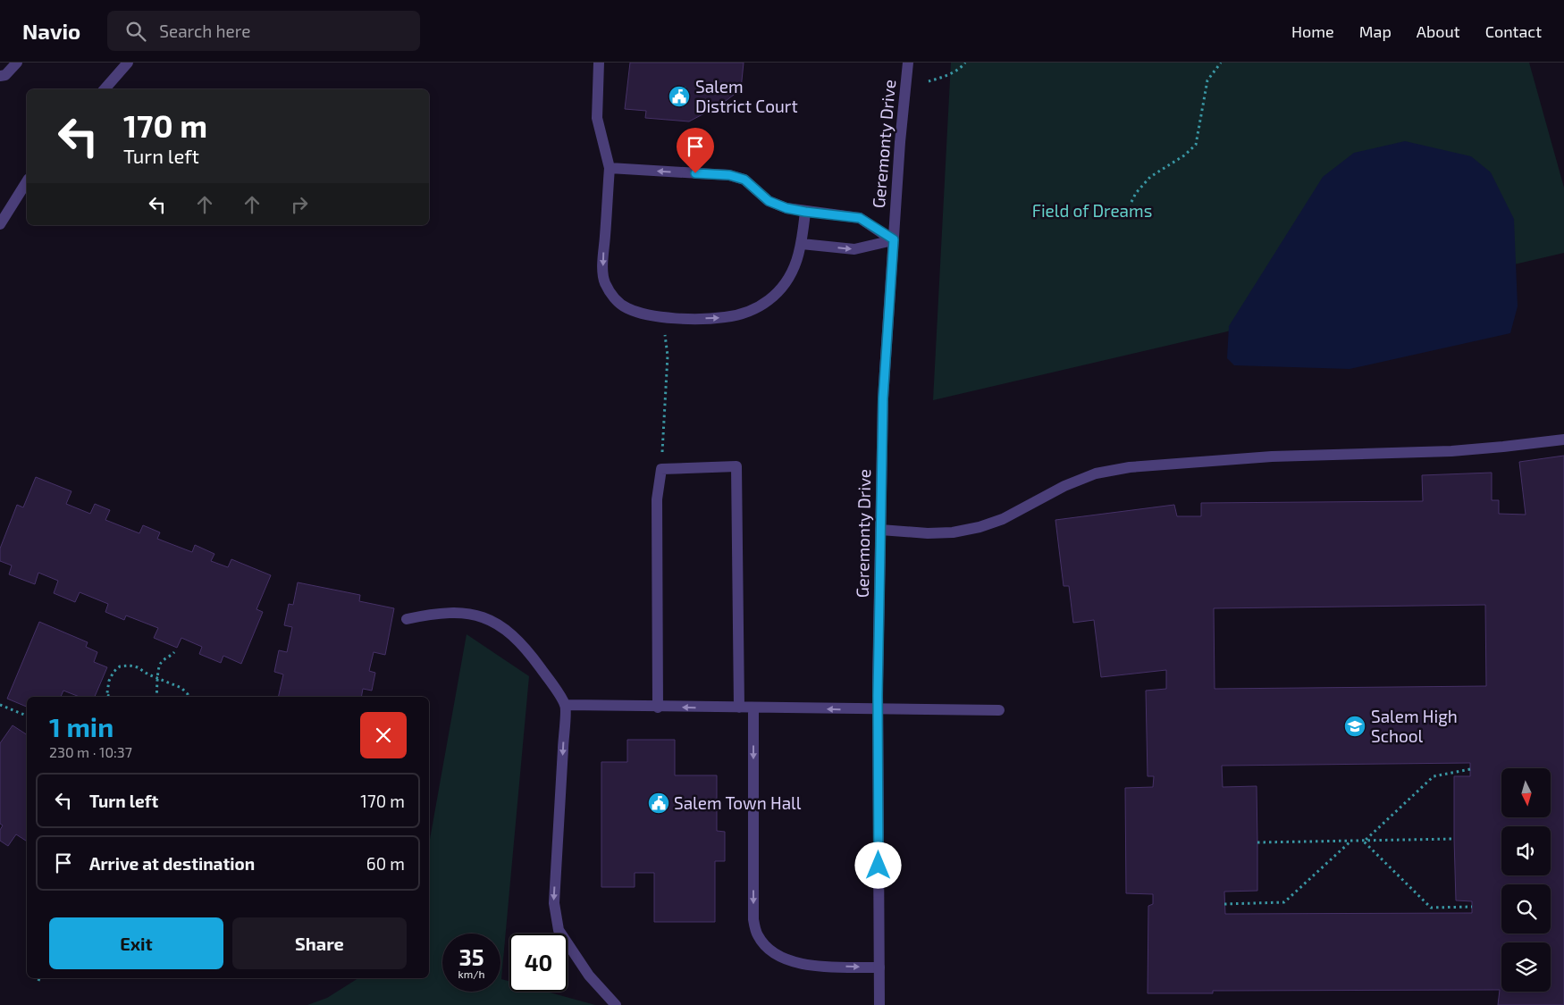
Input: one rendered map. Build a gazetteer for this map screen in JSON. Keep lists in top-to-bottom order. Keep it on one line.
{"streets":{"street":["Geremonty Drive"]},"parks":["Field of Dreams"],"places":{"public building":["Salem District Court","Salem Town Hall"],"school or university":["Salem High School"]},"north":"bottom","page":{"header":"Navio","search":"Search here","nav":["Home","Map","About","Contact"],"turn":["170 m","Turn left"],"heading":["1 min","230 m · 10:37"],"list":[{"name":"Turn left","value":"170 m"},{"name":"Arrive at destination","value":"60 m"}],"buttons":["Exit","Share"],"speed":"35 km/h","limit":"40"}}
